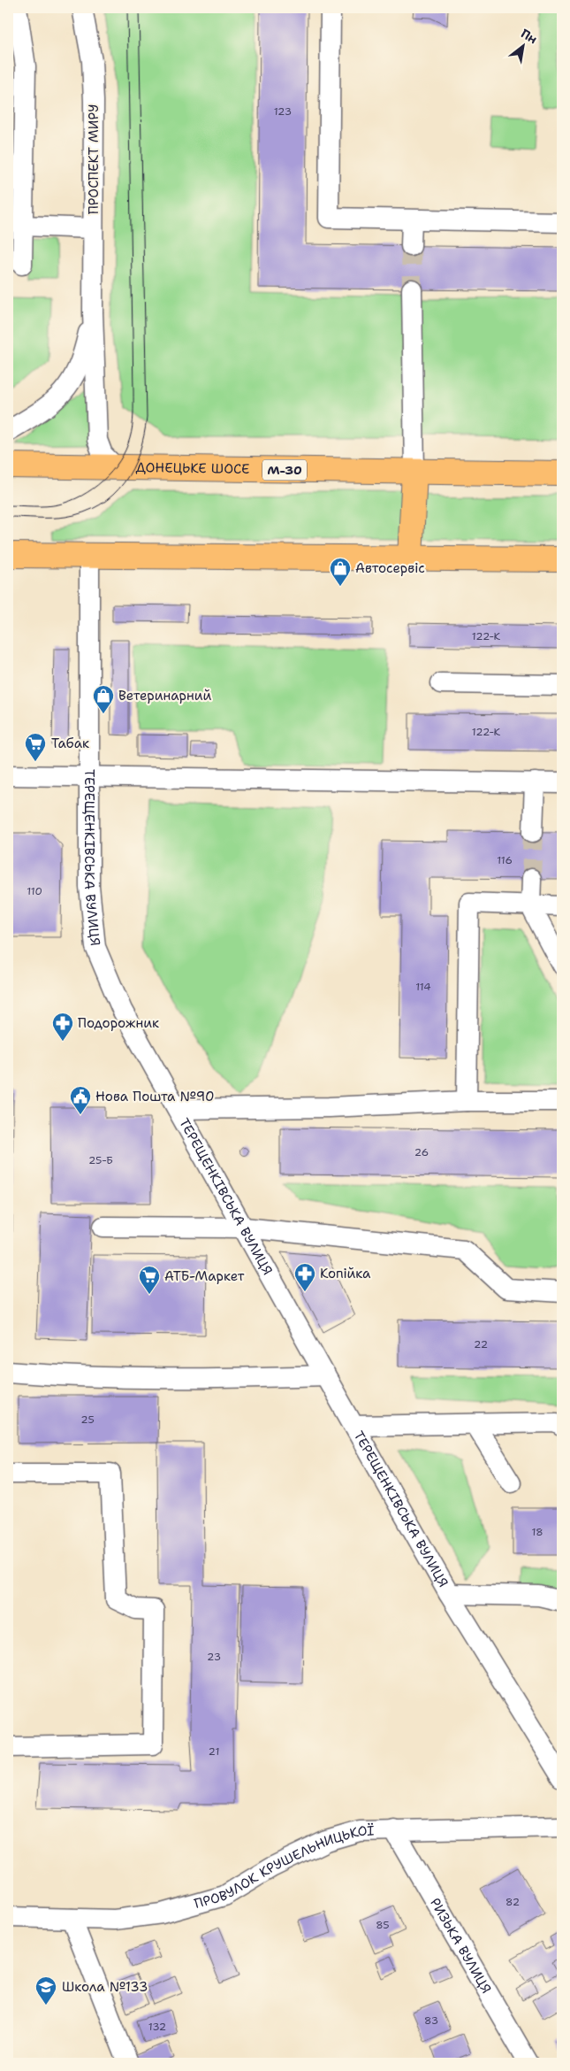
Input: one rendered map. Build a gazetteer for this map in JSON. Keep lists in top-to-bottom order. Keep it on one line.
{"streets":{"highway":["ДОНЕЦЬКЕ ШОСЕ","М-30"],"street":["ПРОСПЕКТ МИРУ","ТЕРЕЩЕНКІВСЬКА ВУЛИЦЯ","ПРОВУЛОК КРУШЕЛЬНИЦЬКОЇ","РИЗЬКА ВУЛИЦЯ"]},"crossings":[["ПРОСПЕКТ МИРУ","ДОНЕЦЬКЕ ШОСЕ"],["ПРОВУЛОК КРУШЕЛЬНИЦЬКОЇ","РИЗЬКА ВУЛИЦЯ"]],"places":{"shop":["Автосервіс","Ветеринарний"],"supermarket":["Табак","АТБ-Маркет"],"pharmacy":["Подорожник","Копійка"],"public building":["Нова Пошта №90"],"school or university":["Школа №133"]},"house_numbers":["123","122-К","122-К","116","110","114","26","25-Б","22","25","18","23","21","82","85","83","132"],"north":"top right"}
